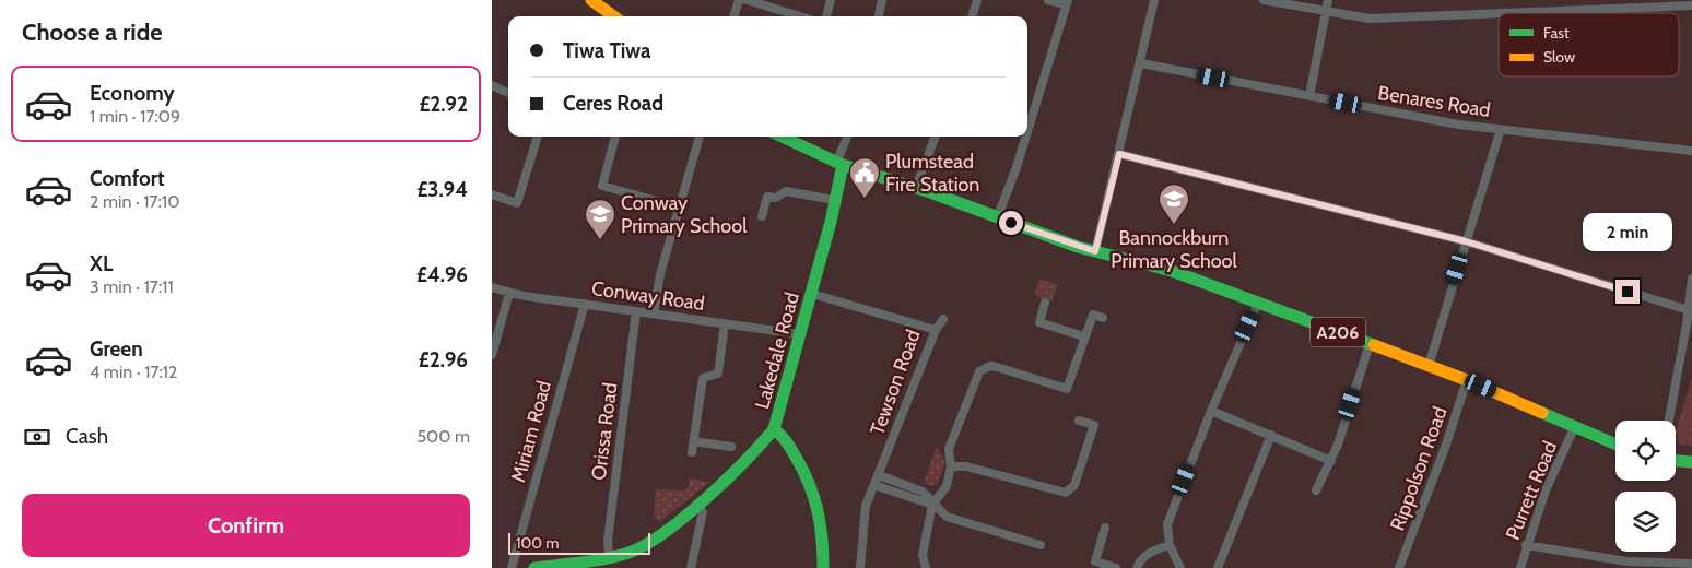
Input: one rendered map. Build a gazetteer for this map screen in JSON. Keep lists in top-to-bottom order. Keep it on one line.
{"streets":{"main road":["A206","Lakedale Road"],"street":["Benares Road","Conway Road","Tewson Road","Miriam Road","Orissa Road","Rippolson Road","Purrett Road"]},"crossings":[["Conway Road","Lakedale Road"],["Conway Road","Miriam Road"],["Conway Road","Orissa Road"],["A206","Lakedale Road"],["A206","Rippolson Road"],["A206","Purrett Road"],["Lakedale Road","Tewson Road"]],"places":{"public building":["Plumstead Fire Station"],"school or university":["Bannockburn Primary School","Conway Primary School"]},"legend":["Fast","Slow"],"scale_bar":"100 m","page":{"heading":"Choose a ride","banner":["Tiwa Tiwa","Ceres Road"],"list":[{"name":"Economy","note":"1 min · 17:09","value":"£2.92"},{"name":"Comfort","note":"2 min · 17:10","value":"£3.94"},{"name":"XL","note":"3 min · 17:11","value":"£4.96"},{"name":"Green","note":"4 min · 17:12","value":"£2.96"}],"bubble":"2 min","pay":["Cash","500 m"],"buttons":"Confirm","scale":"100 m"}}
